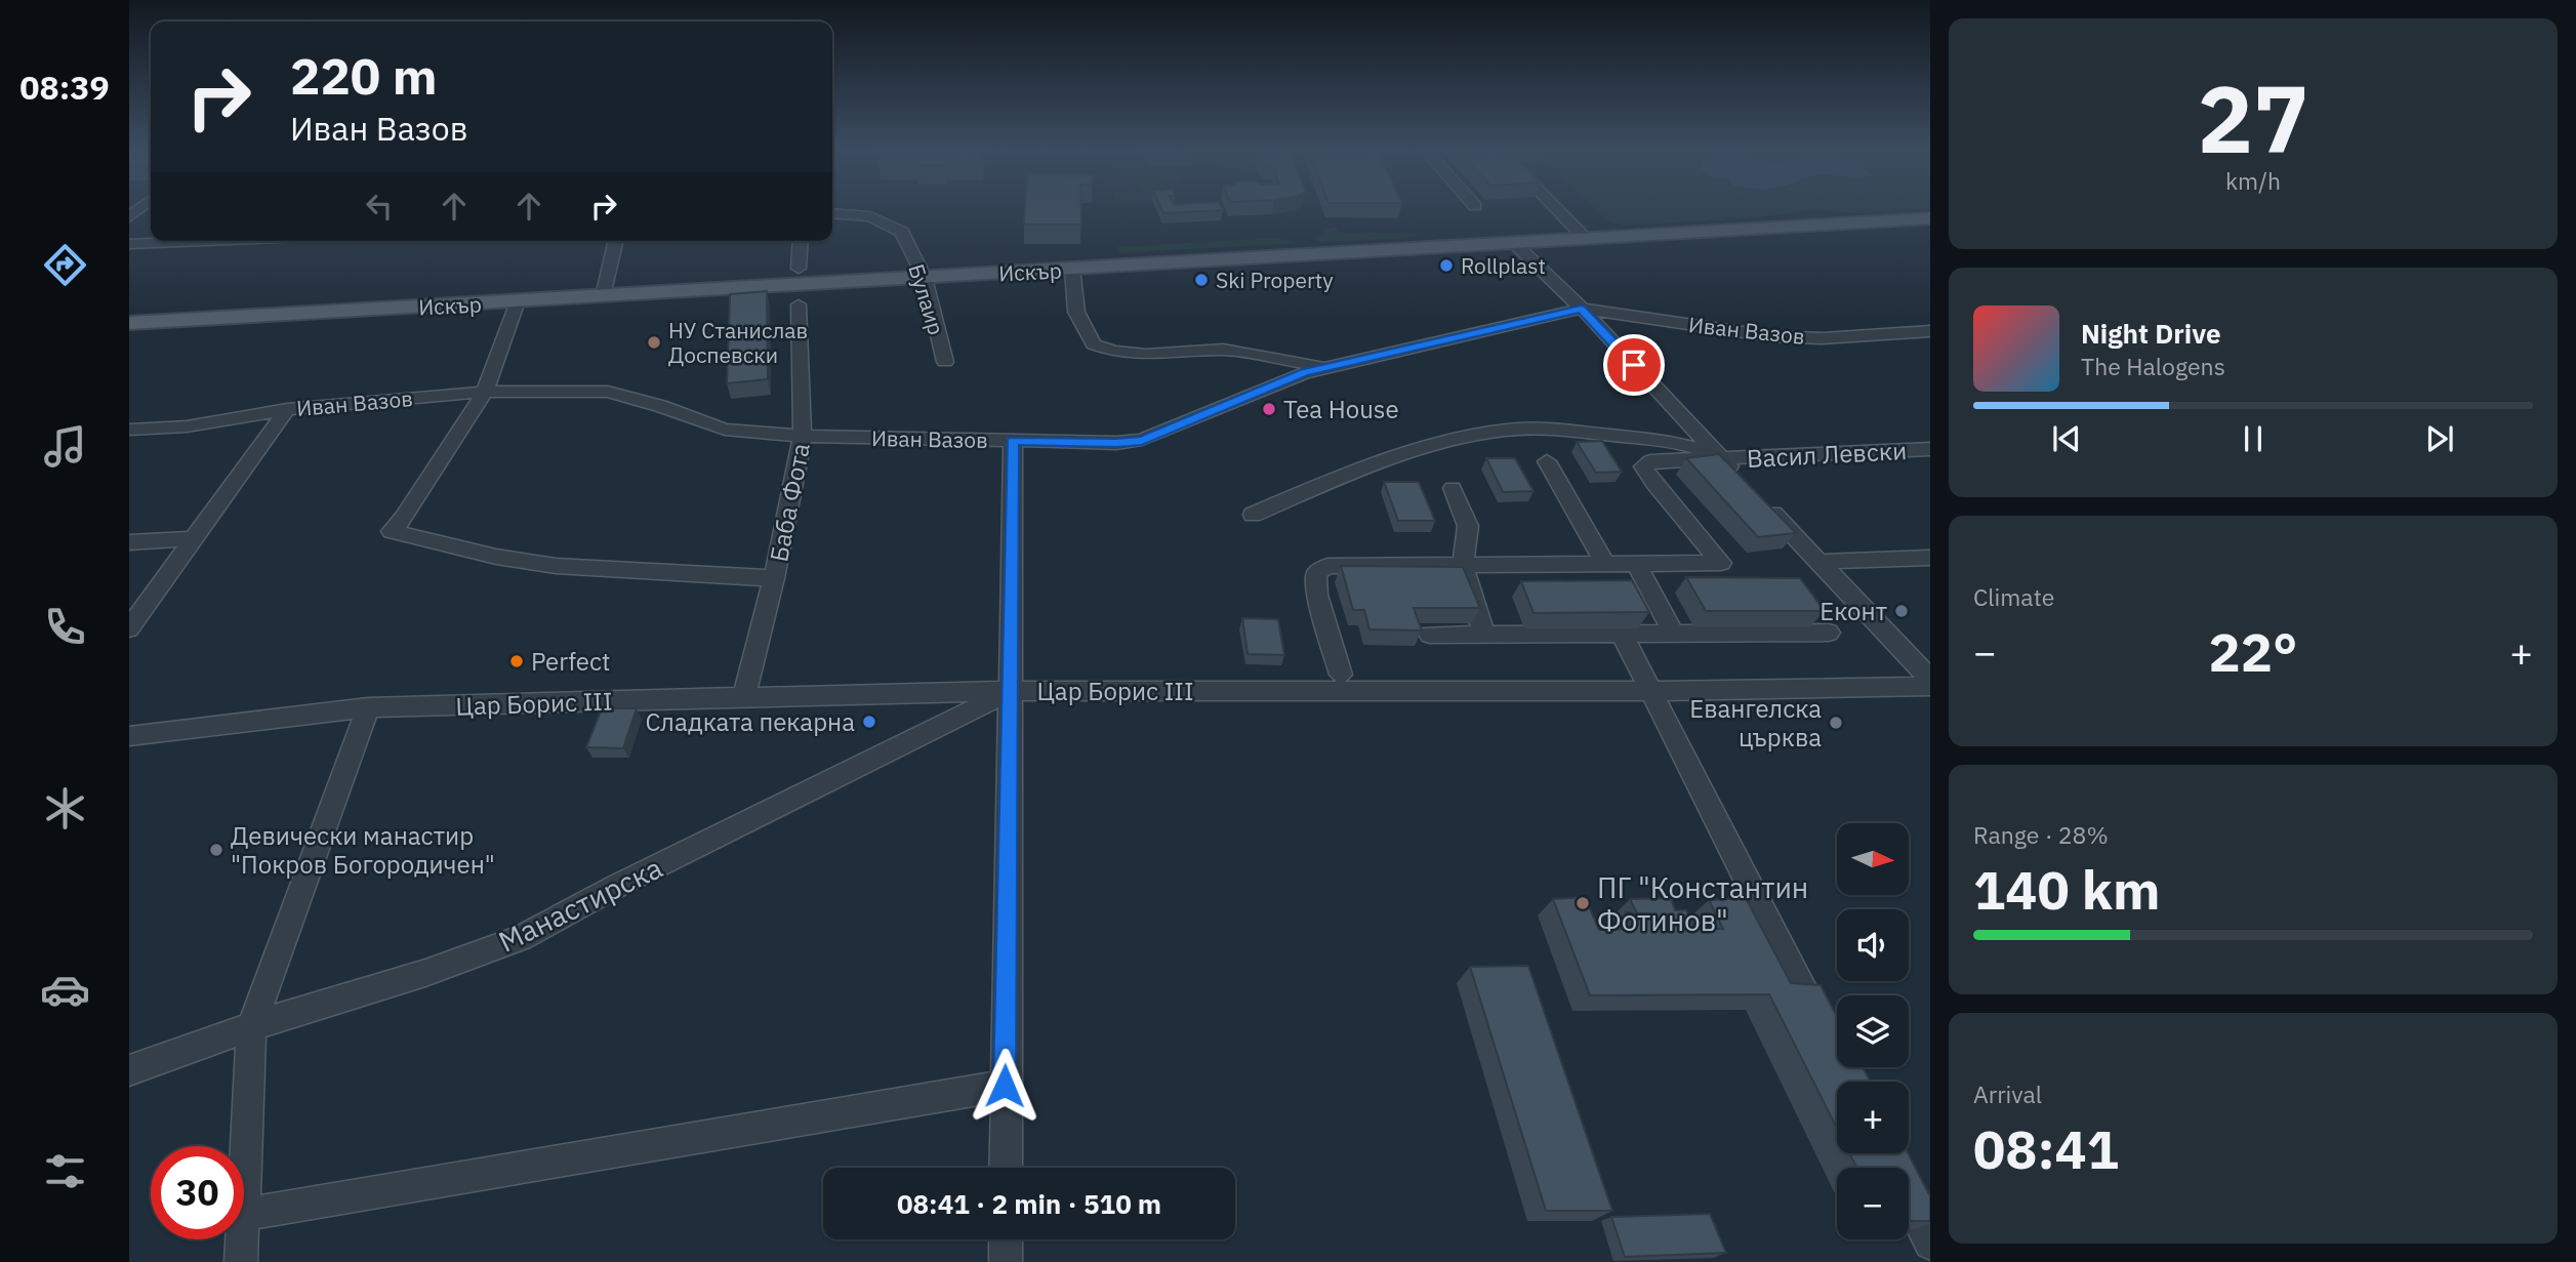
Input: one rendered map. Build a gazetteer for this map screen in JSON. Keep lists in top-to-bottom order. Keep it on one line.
{"streets":{"main road":["Искър"],"street":["Булаир","Иван Вазов","Васил Левски","Баба Фота","Цар Борис III","Манастирска"]},"crossings":[["Искър","Булаир"],["Иван Вазов","Баба Фота"],["Баба Фота","Цар Борис III"],["Цар Борис III","Манастирска"]],"places":["Rollplast","Ski Property","НУ Станислав Доспевски","Tea House","Еконт","Perfect","Сладката пекарна","Евангелска църква","Девически манастир \"Покров Богородичен\"","ПГ \"Константин Фотинов\""],"north":"right","page":{"tabs":"08:39","tile":[["27","km/h"],"Climate",["Range · 28%","140 km"],["Arrival","08:41"]],"turn":["220 m","Иван Вазов"],"song":["Night Drive","The Halogens"],"heat":["−","22°","+"],"map_buttons":["+","−"],"limit":"30","trip":"08:41 · 2 min · 510 m"}}
